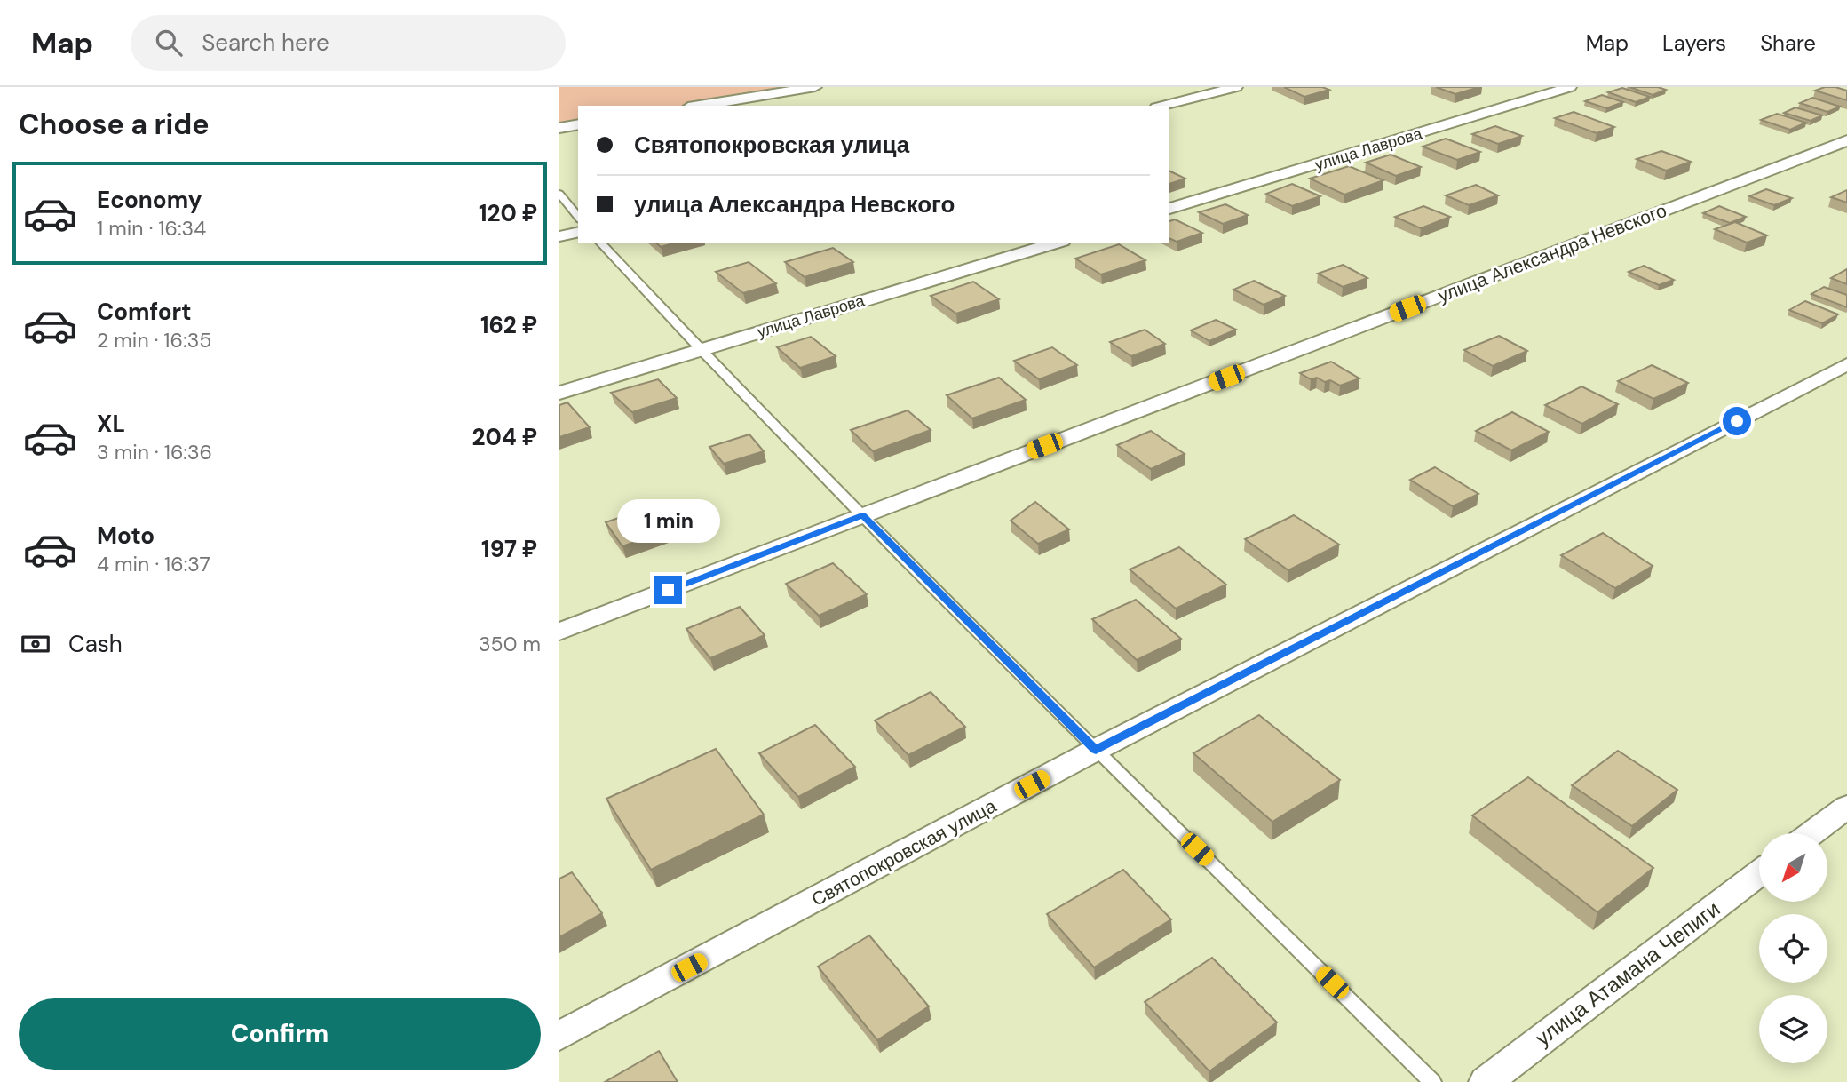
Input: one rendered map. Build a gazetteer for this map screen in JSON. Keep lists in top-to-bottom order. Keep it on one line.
{"streets":{"street":["улица Лаврова","улица Александра Невского","Святопокровская улица","улица Атамана Чепиги"]},"north":"bottom left","page":{"header":"Map","search":"Search here","nav":["Map","Layers","Share"],"heading":"Choose a ride","banner":["Святопокровская улица","улица Александра Невского"],"list":[{"name":"Economy","note":"1 min · 16:34","value":"120 ₽"},{"name":"Comfort","note":"2 min · 16:35","value":"162 ₽"},{"name":"XL","note":"3 min · 16:36","value":"204 ₽"},{"name":"Moto","note":"4 min · 16:37","value":"197 ₽"}],"bubble":"1 min","pay":["Cash","350 m"],"buttons":"Confirm"}}
